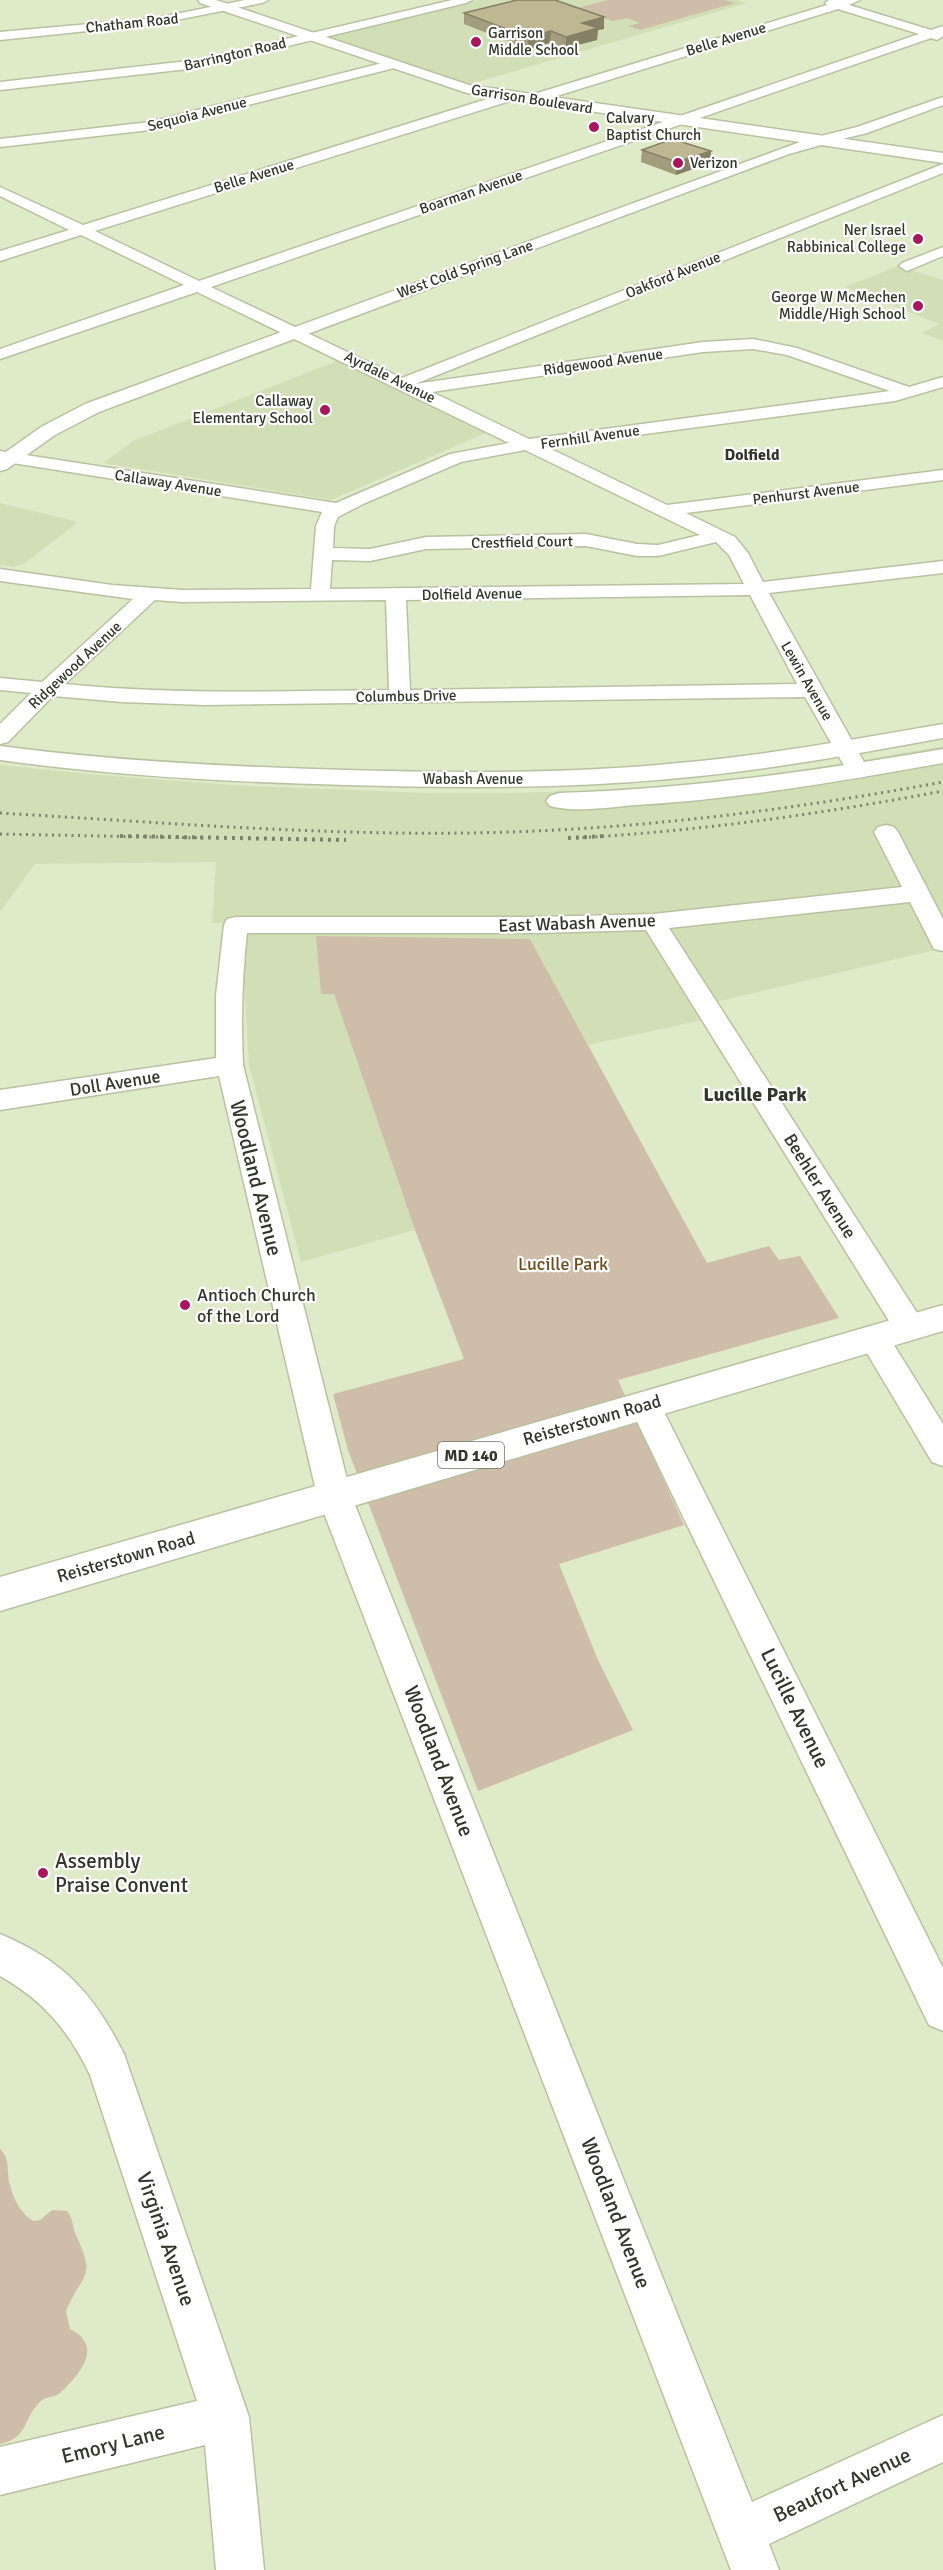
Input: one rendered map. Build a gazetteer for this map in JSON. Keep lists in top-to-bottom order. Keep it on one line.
{"streets":{"main road":["Garrison Boulevard","West Cold Spring Lane","Wabash Avenue","Reisterstown Road","MD 140"],"street":["Chatham Road","Belle Avenue","Barrington Road","Sequoia Avenue","Boarman Avenue","Oakford Avenue","Ridgewood Avenue","Ayrdale Avenue","Fernhill Avenue","Callaway Avenue","Penhurst Avenue","Crestfield Court","Dolfield Avenue","Lewin Avenue","Columbus Drive","East Wabash Avenue","Doll Avenue","Woodland Avenue","Beehler Avenue","Lucille Avenue","Virginia Avenue","Emory Lane","Beaufort Avenue"]},"crossings":[["Chatham Road","Garrison Boulevard"],["Belle Avenue","Garrison Boulevard"],["Belle Avenue","Ayrdale Avenue"],["Barrington Road","Garrison Boulevard"],["Garrison Boulevard","Sequoia Avenue"],["Garrison Boulevard","Boarman Avenue"],["Garrison Boulevard","West Cold Spring Lane"],["Boarman Avenue","Ayrdale Avenue"],["West Cold Spring Lane","Ayrdale Avenue"],["West Cold Spring Lane","Callaway Avenue"],["Oakford Avenue","Ridgewood Avenue"],["Oakford Avenue","Ayrdale Avenue"],["Ridgewood Avenue","Ayrdale Avenue"],["Ridgewood Avenue","Fernhill Avenue"],["Ridgewood Avenue","Dolfield Avenue"],["Ridgewood Avenue","Columbus Drive"],["Ayrdale Avenue","Fernhill Avenue"],["Ayrdale Avenue","Penhurst Avenue"],["Ayrdale Avenue","Crestfield Court"],["Ayrdale Avenue","Dolfield Avenue"],["Ayrdale Avenue","Lewin Avenue"],["Fernhill Avenue","Callaway Avenue"],["Dolfield Avenue","Lewin Avenue"],["Lewin Avenue","Columbus Drive"],["Lewin Avenue","Wabash Avenue"],["East Wabash Avenue","Woodland Avenue"],["East Wabash Avenue","Beehler Avenue"],["Doll Avenue","Woodland Avenue"],["Woodland Avenue","Reisterstown Road"],["Woodland Avenue","Beaufort Avenue"],["Beehler Avenue","Reisterstown Road"],["Reisterstown Road","Lucille Avenue"],["Virginia Avenue","Emory Lane"]],"districts":["Dolfield","Lucille Park"],"parks":["Lucille Park"],"places":["Garrison Middle School","Calvary Baptist Church","Verizon","Ner Israel Rabbinical College","George W McMechen Middle/High School","Callaway Elementary School","Antioch Church of the Lord","Assembly Praise Convent"]}
